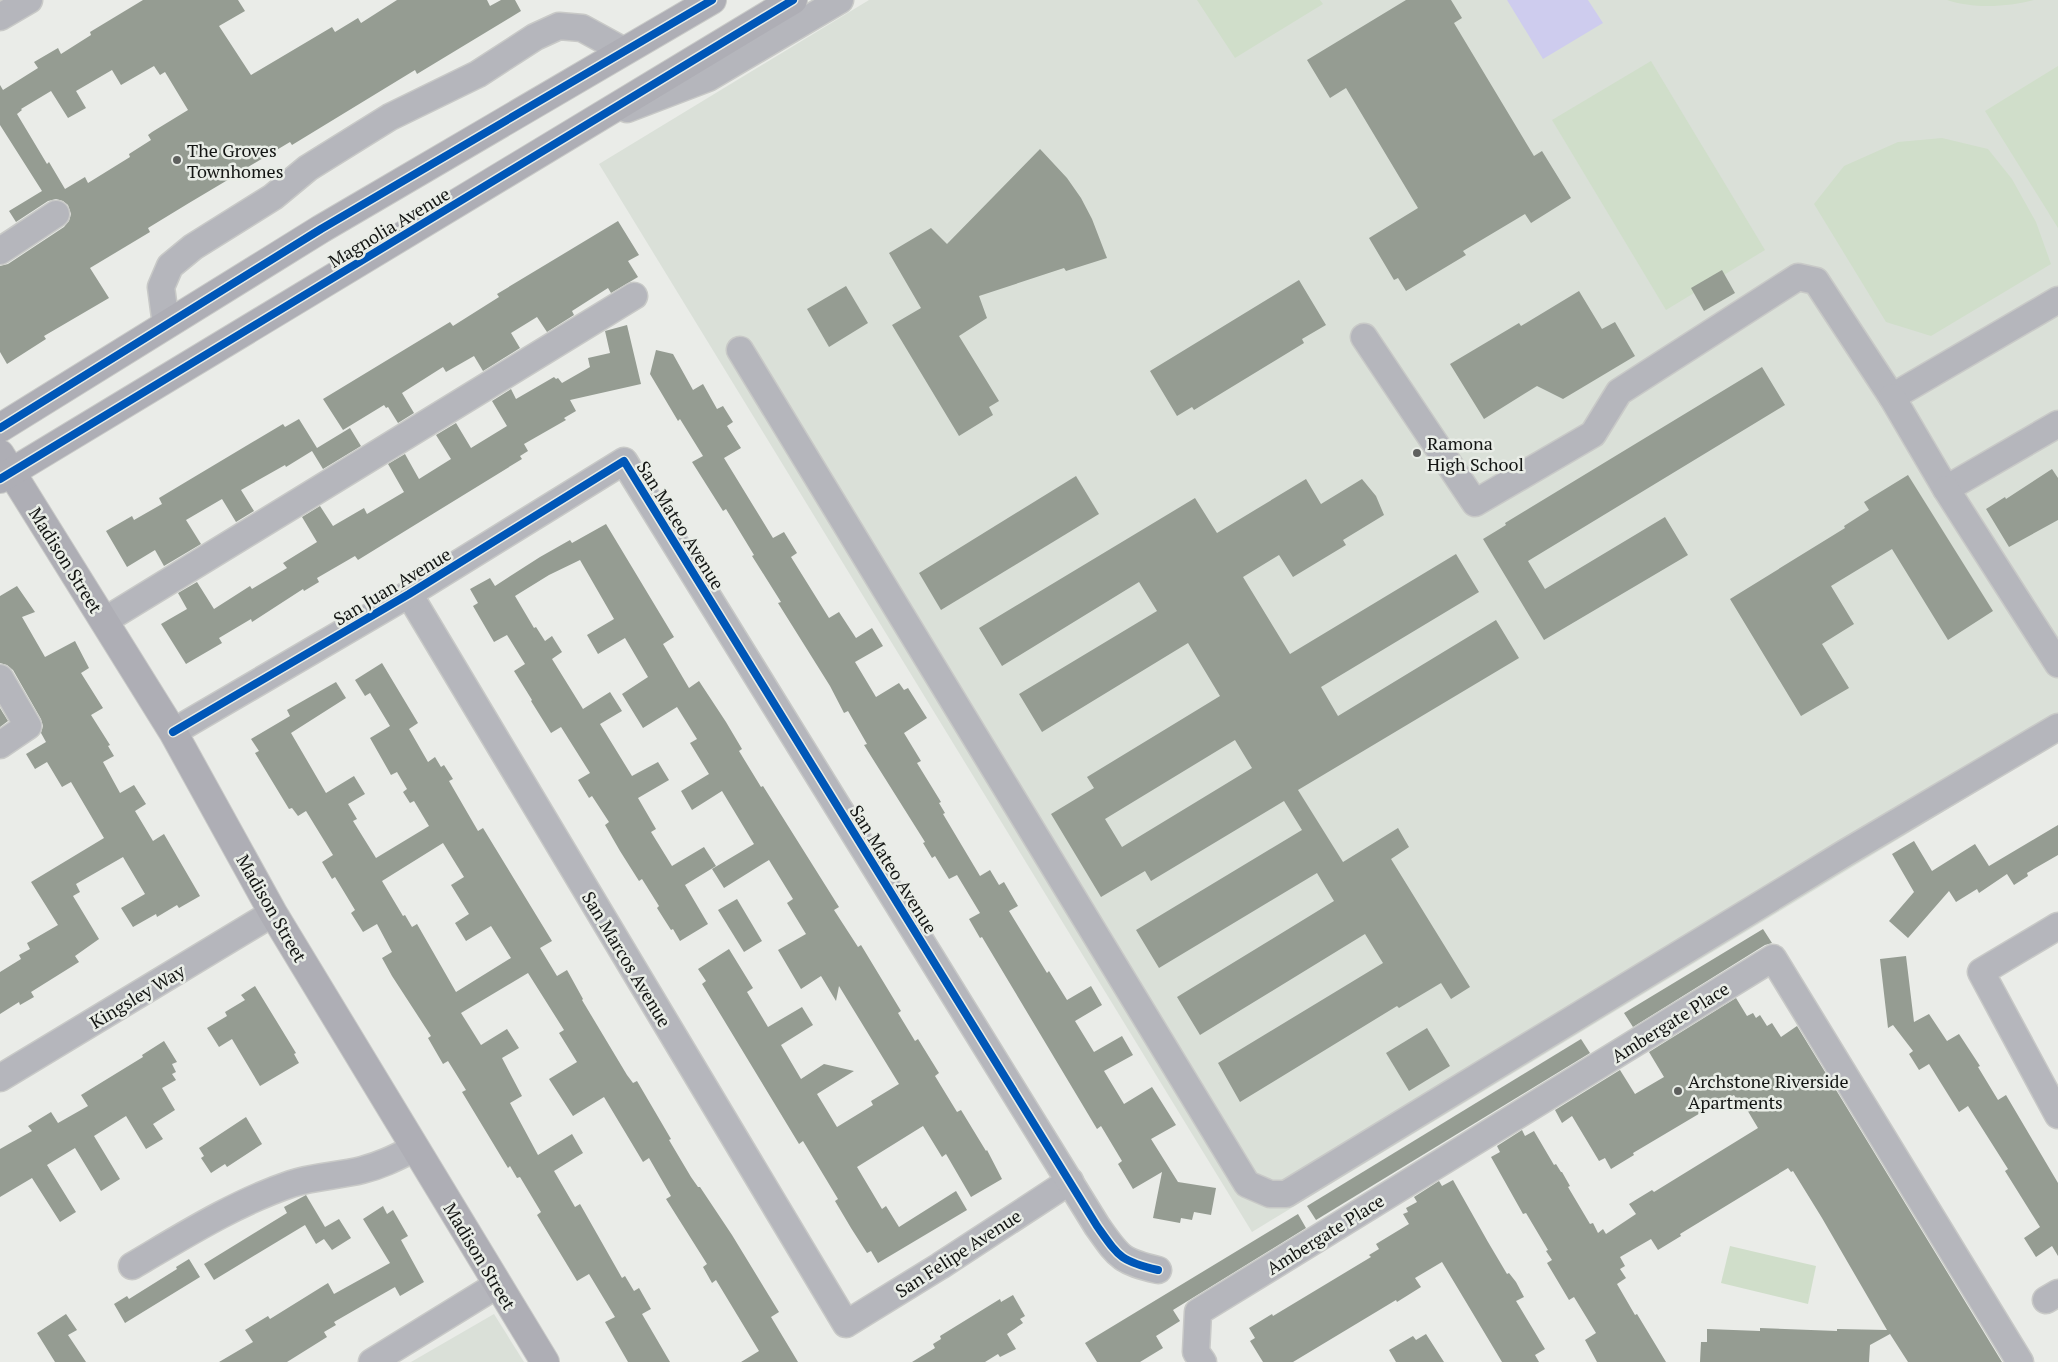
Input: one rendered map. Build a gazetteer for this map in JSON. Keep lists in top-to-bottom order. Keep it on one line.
{"streets":{"main road":["Magnolia Avenue","Madison Street"],"street":["San Mateo Avenue","San Juan Avenue","San Marcos Avenue","Kingsley Way","Ambergate Place","San Felipe Avenue"]},"crossings":[["Magnolia Avenue","Madison Street"],["San Mateo Avenue","San Juan Avenue"],["San Mateo Avenue","San Felipe Avenue"],["Madison Street","San Juan Avenue"],["Madison Street","Kingsley Way"],["San Juan Avenue","San Marcos Avenue"],["San Marcos Avenue","San Felipe Avenue"]],"places":["The Groves Townhomes","Ramona High School","Archstone Riverside Apartments"]}
